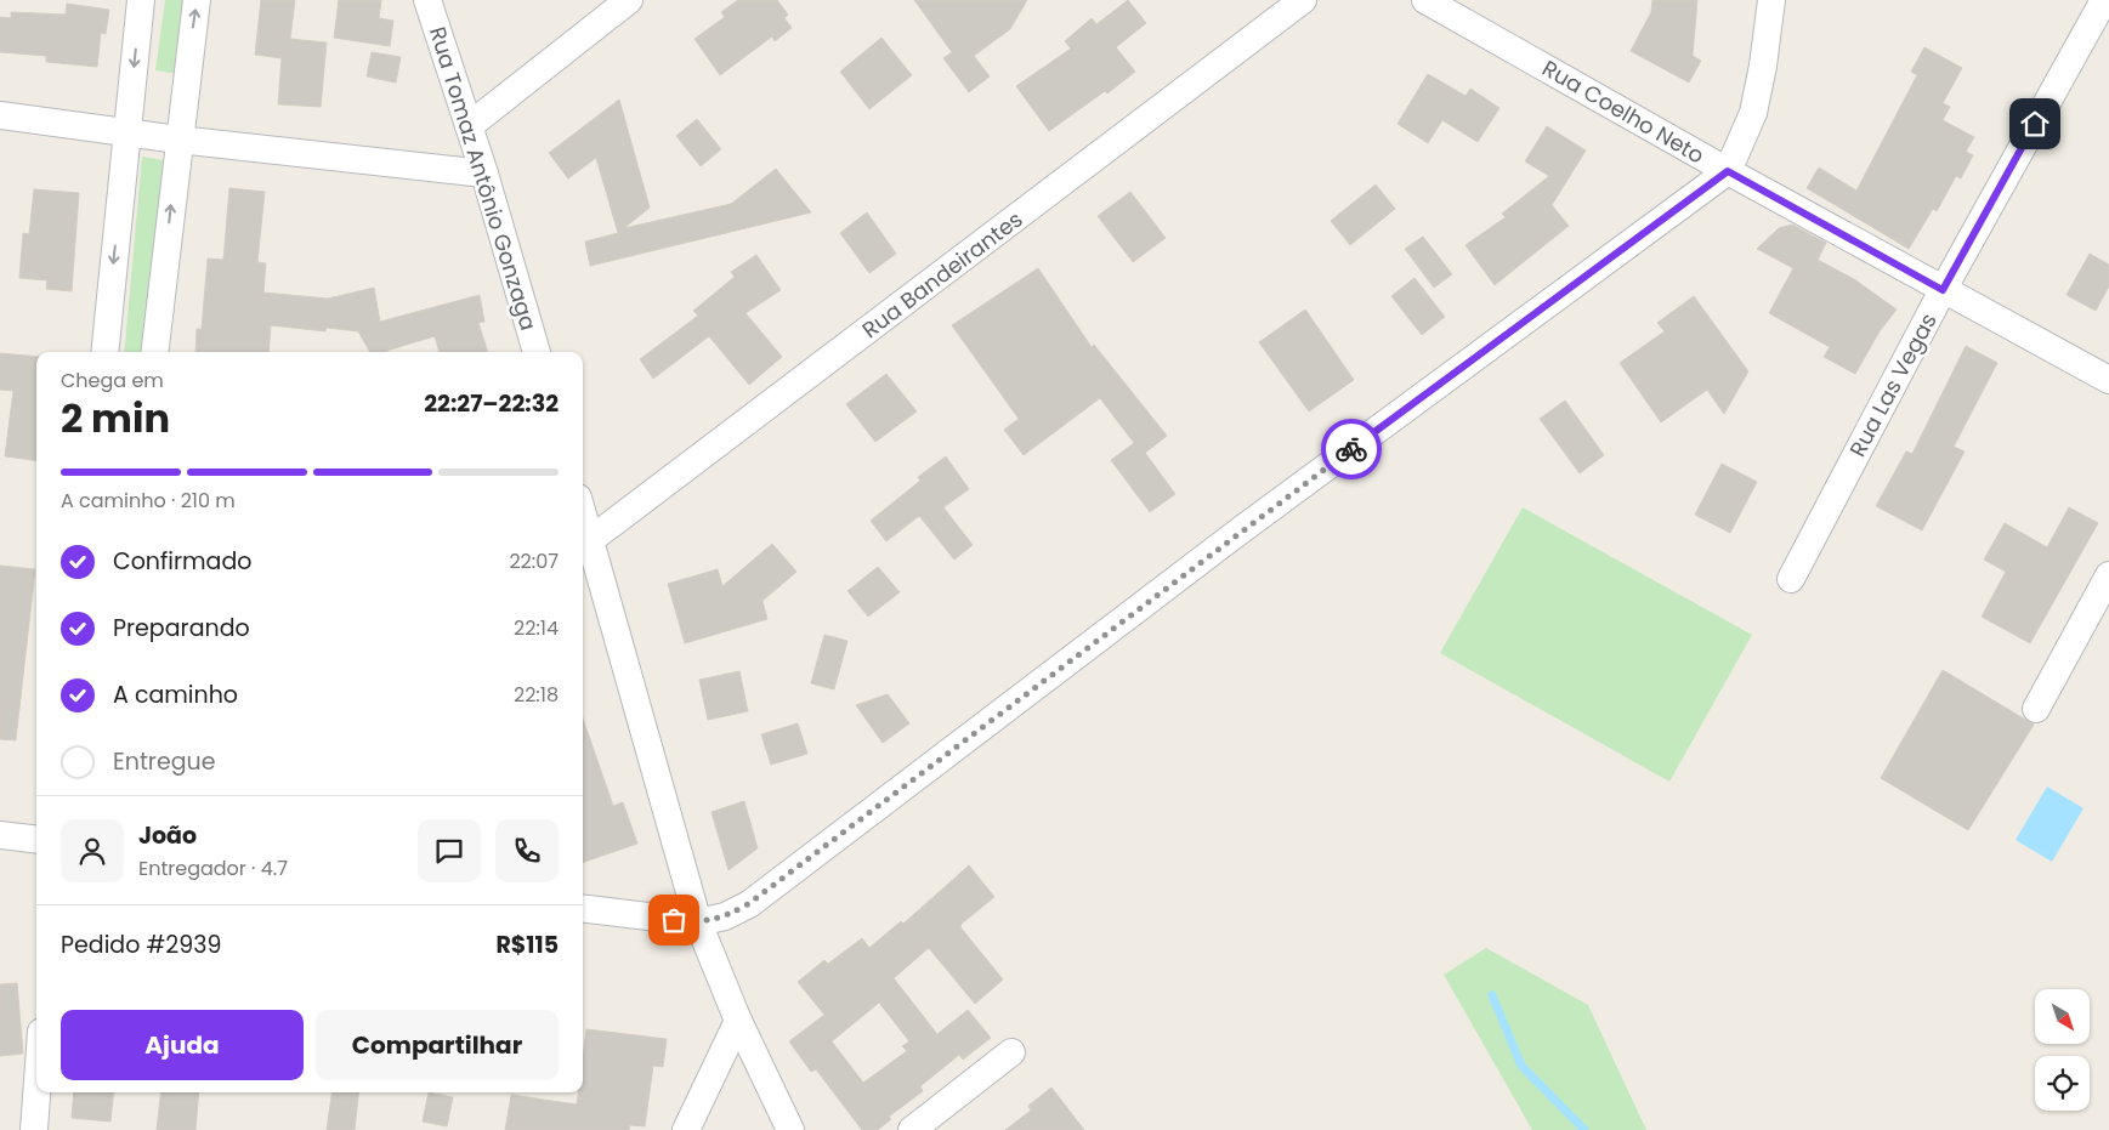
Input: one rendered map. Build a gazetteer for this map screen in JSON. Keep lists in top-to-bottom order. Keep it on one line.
{"streets":{"street":["Rua Coelho Neto","Rua Tomaz Antônio Gonzaga","Rua Bandeirantes","Rua Las Vegas"]},"crossings":[["Rua Coelho Neto","Rua Las Vegas"]],"north":"bottom right","page":{"heading":["2 min","Chega em","22:27–22:32"],"panel":["João","Entregador · 4.7","Pedido #2939","R$115"],"bar":"A caminho · 210 m","list":[["Confirmado","22:07"],["Preparando","22:14"],["A caminho","22:18"],"Entregue"],"buttons":["Ajuda","Compartilhar"]}}
